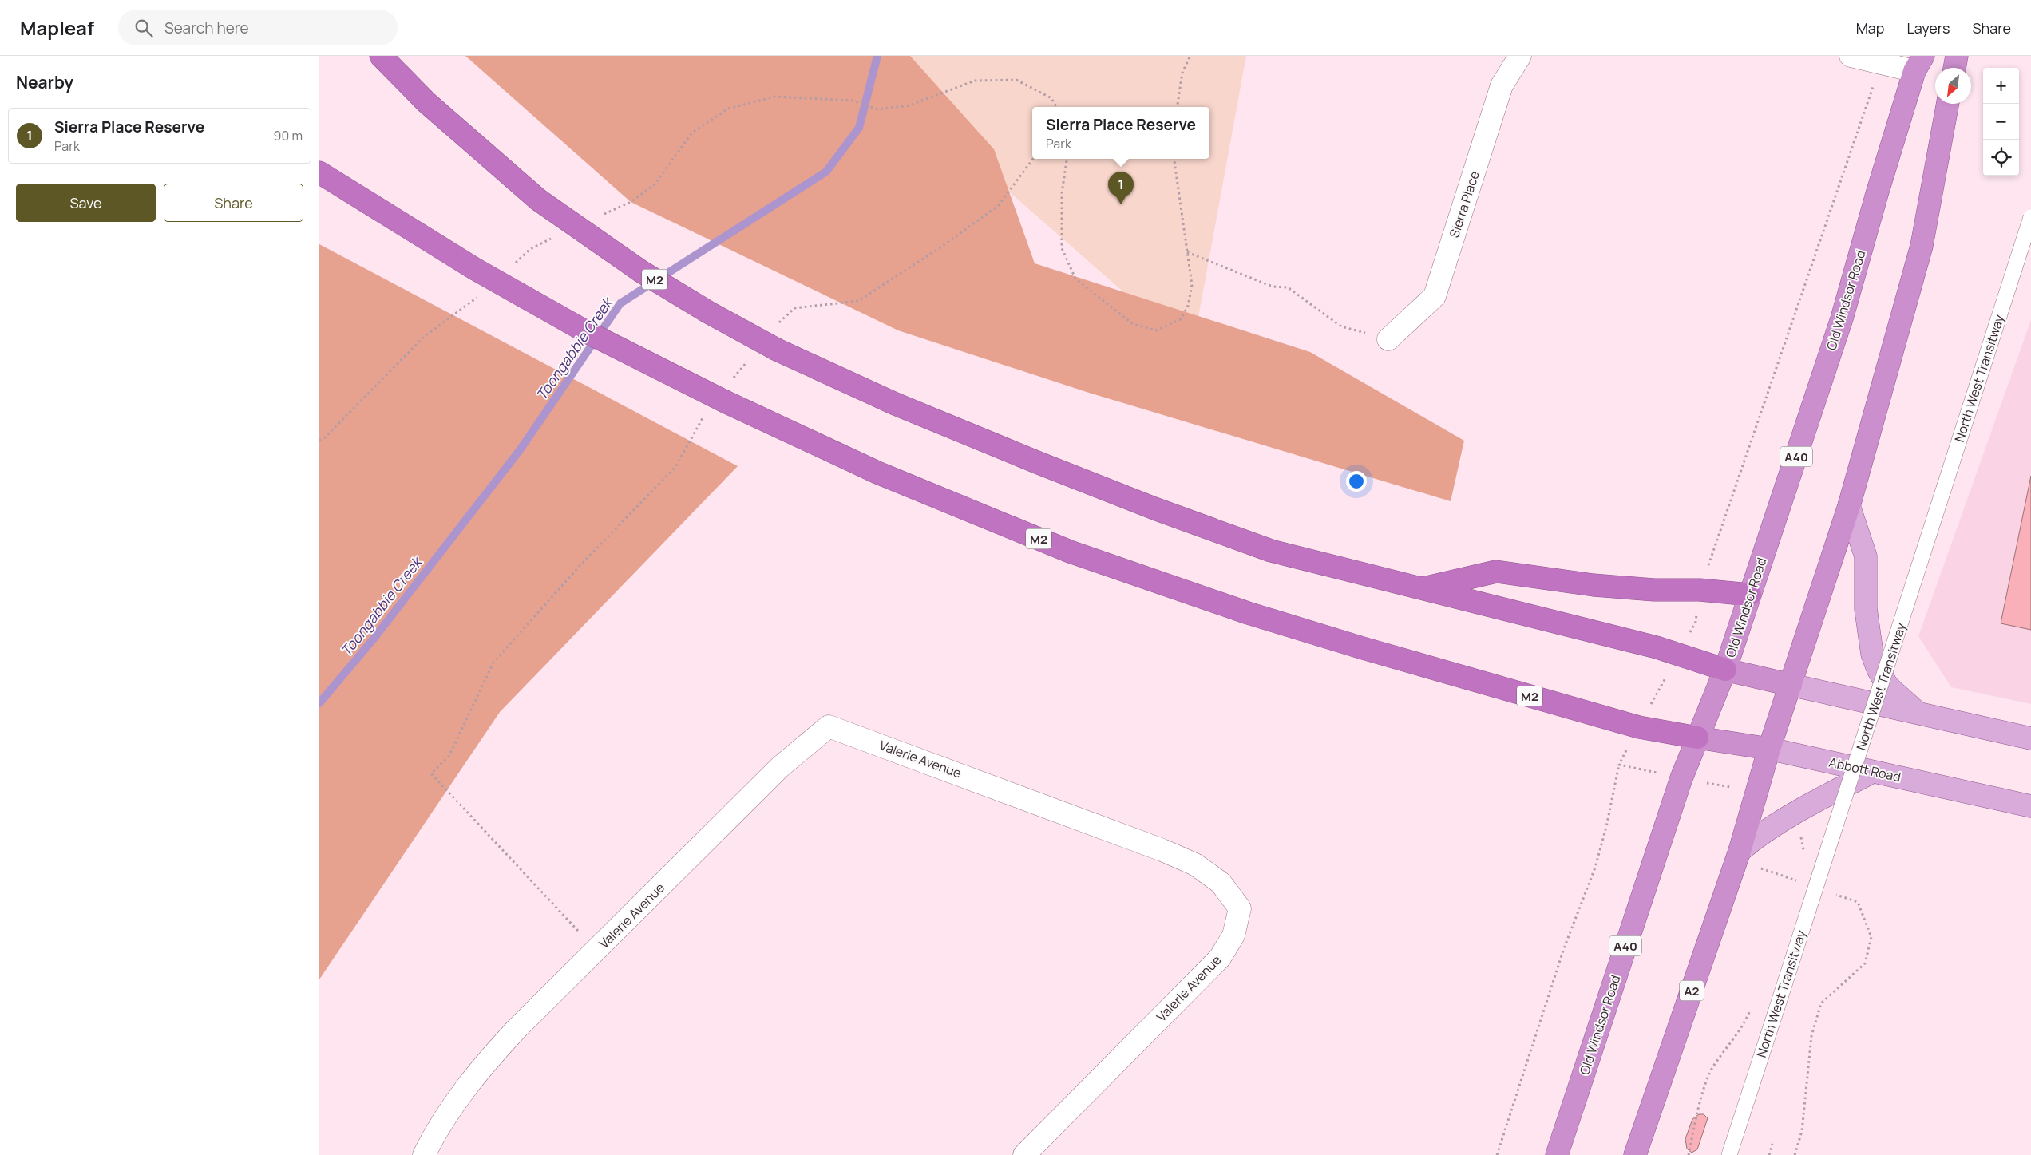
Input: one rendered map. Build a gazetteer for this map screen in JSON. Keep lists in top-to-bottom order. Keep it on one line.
{"streets":{"highway":["M2","Old Windsor Road","A40","Abbott Road","A2"],"street":["Sierra Place","Valerie Avenue"],"lane":["North West Transitway"]},"crossings":[["M2","Old Windsor Road"],["M2","Abbott Road"],["Old Windsor Road","Abbott Road"],["Abbott Road","A2"]],"water":["Toongabbie Creek"],"north":"bottom left","page":{"header":"Mapleaf","search":"Search here","nav":["Map","Layers","Share"],"heading":"Nearby","map_buttons":["+","−"],"popup":["Sierra Place Reserve","Park"],"list":[{"mark":"1","name":"Sierra Place Reserve","note":"Park","value":"90 m"}],"buttons":["Save","Share"],"pins":"1"}}
